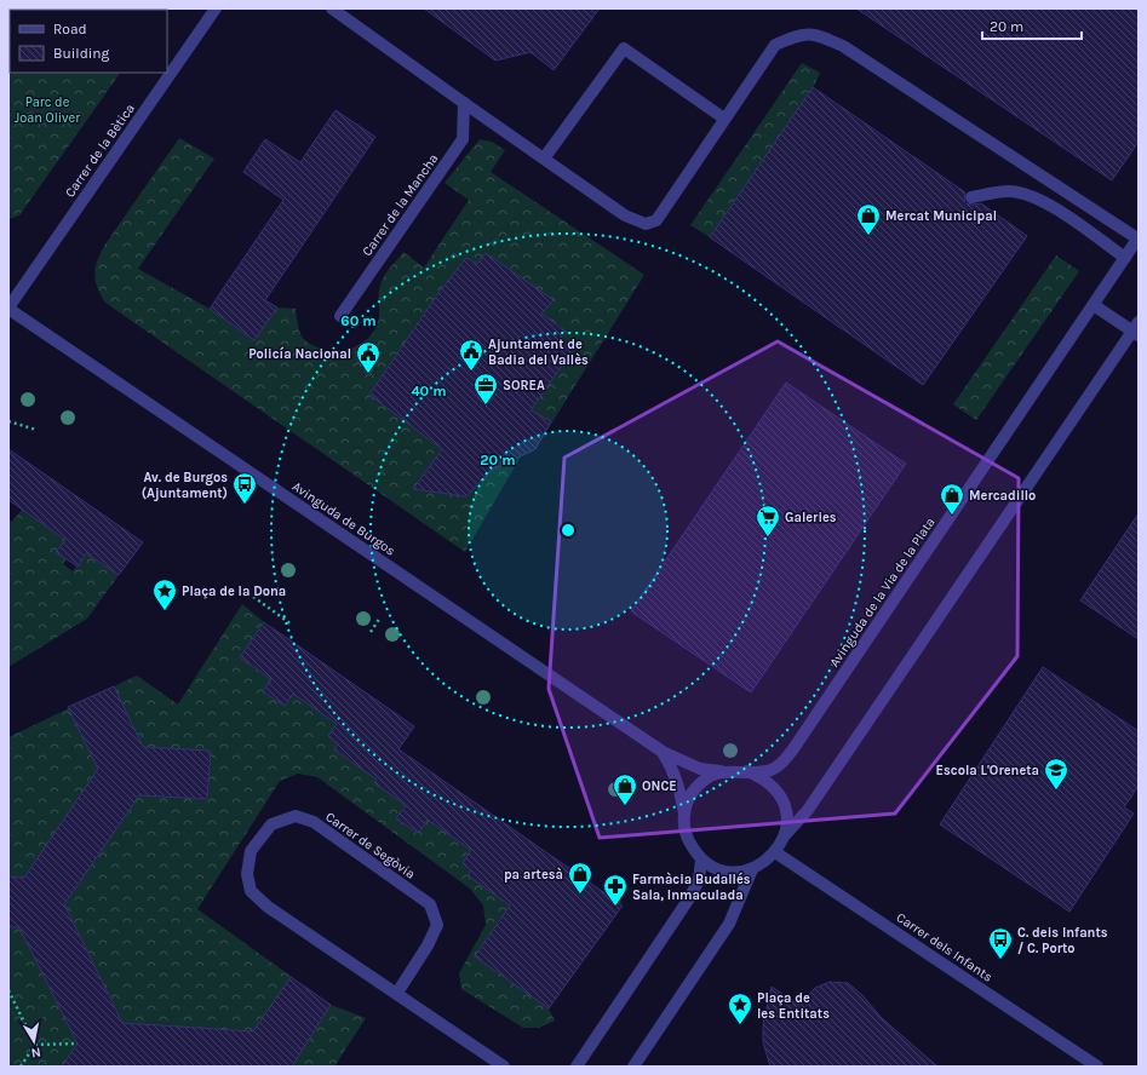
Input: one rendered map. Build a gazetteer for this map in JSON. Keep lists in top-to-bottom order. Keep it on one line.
{"streets":{"street":["Carrer de la Bètica","Carrer de la Mancha","Avinguda de Burgos","Avinguda de la Via de la Plata","Carrer de Segòvia","Carrer dels Infants"]},"crossings":[["Carrer de la Bètica","Avinguda de Burgos"],["Avinguda de Burgos","Avinguda de la Via de la Plata"],["Avinguda de Burgos","Carrer dels Infants"],["Avinguda de la Via de la Plata","Carrer dels Infants"]],"parks":["Parc de Joan Oliver"],"places":{"shop":["Mercat Municipal","Mercadillo","ONCE","pa artesà"],"public building":["Ajuntament de Badia del Vallès","Policía Nacional"],"office":["SOREA"],"bus stop":["Av. de Burgos (Ajuntament)","C. deis lnfants / C. Porto"],"supermarket":["Galeries"],"place":["Plaça de la Dona","Plaça de les Entitats"],"school or university":["Escola L'Oreneta"],"pharmacy":["Farmàcia Budallés Sala, Inmaculada"]},"legend":["Road","Building"],"scale_bar":"20 m","north":"bottom","rings":["60 m","40 m","20 m"]}
